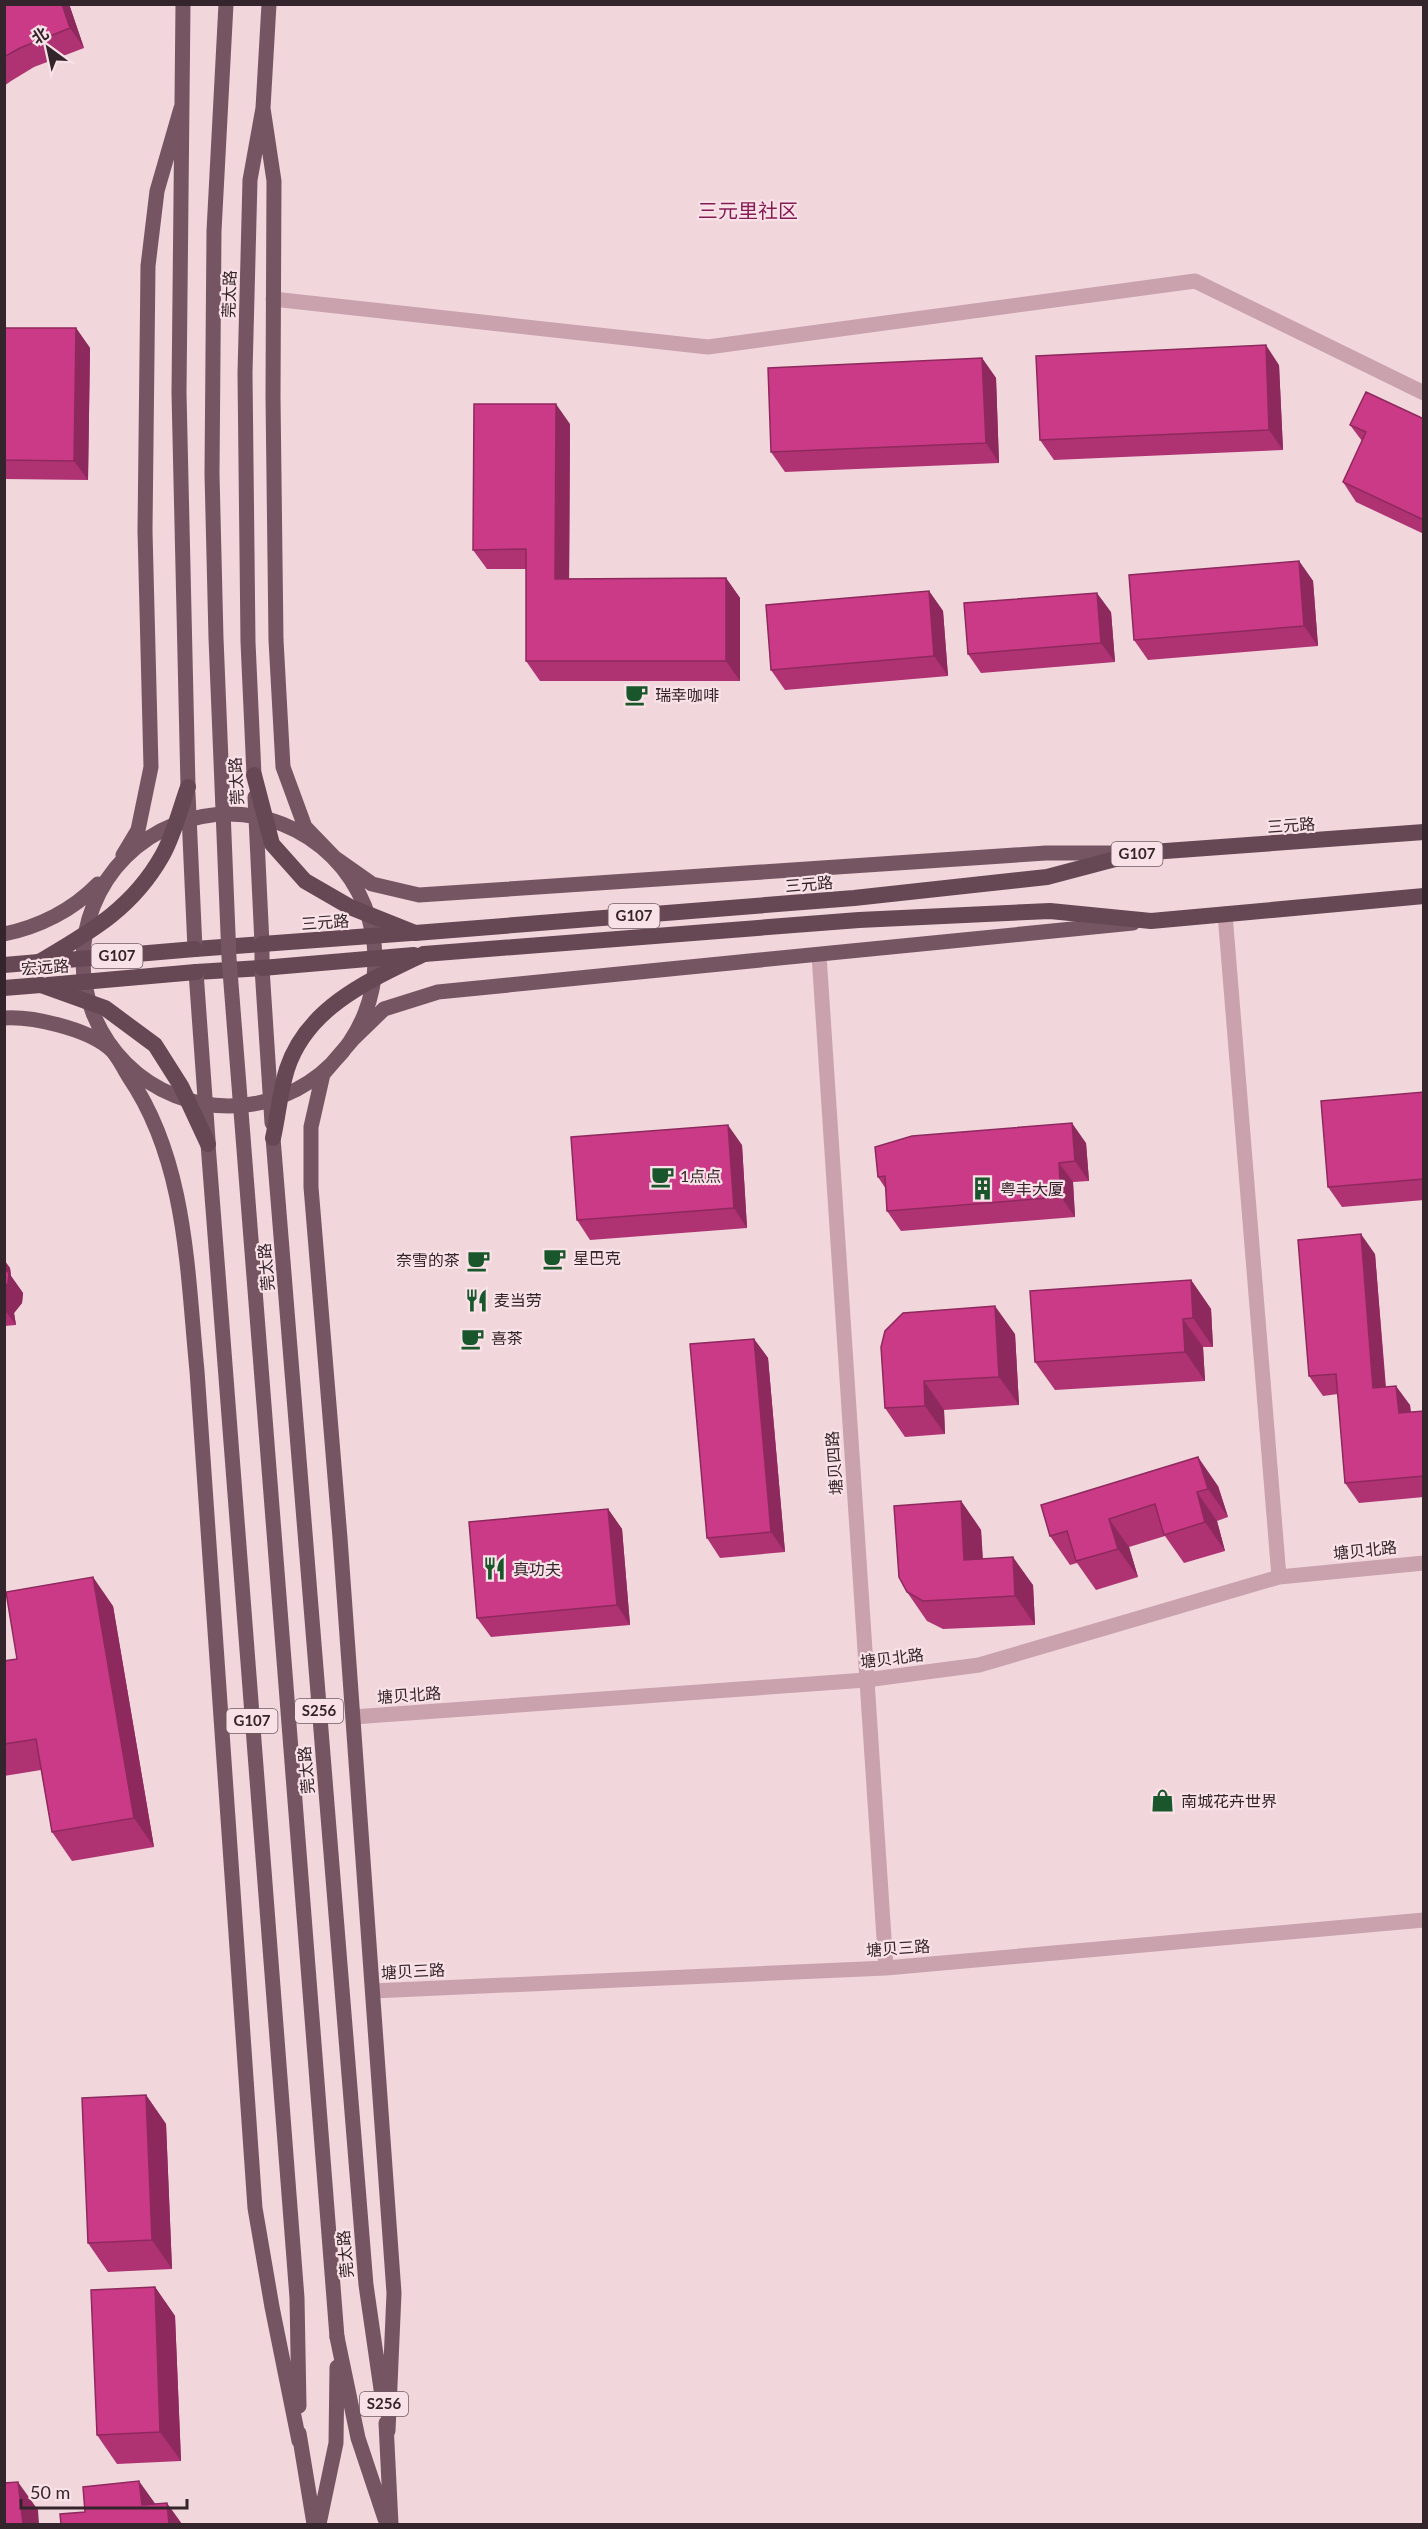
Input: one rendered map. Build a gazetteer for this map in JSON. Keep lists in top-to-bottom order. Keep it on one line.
{"streets":{"highway":["三元路","G107","宏远路"],"main road":["莞太路","S256"],"street":["塘贝四路","塘贝北路","塘贝三路"]},"crossings":[["莞太路","三元路"],["莞太路","G107"],["三元路","宏远路"],["G107","宏远路"],["塘贝四路","塘贝北路"],["塘贝四路","塘贝三路"]],"districts":["三元里社区"],"places":{"cafe":["瑞幸咖啡","1点点","星巴克","奈雪的茶","喜茶"],"building":["粤丰大厦"],"restaurant":["麦当劳","真功夫"],"shop":["南城花卉世界"]},"scale_bar":"50 m","north":"top left"}
